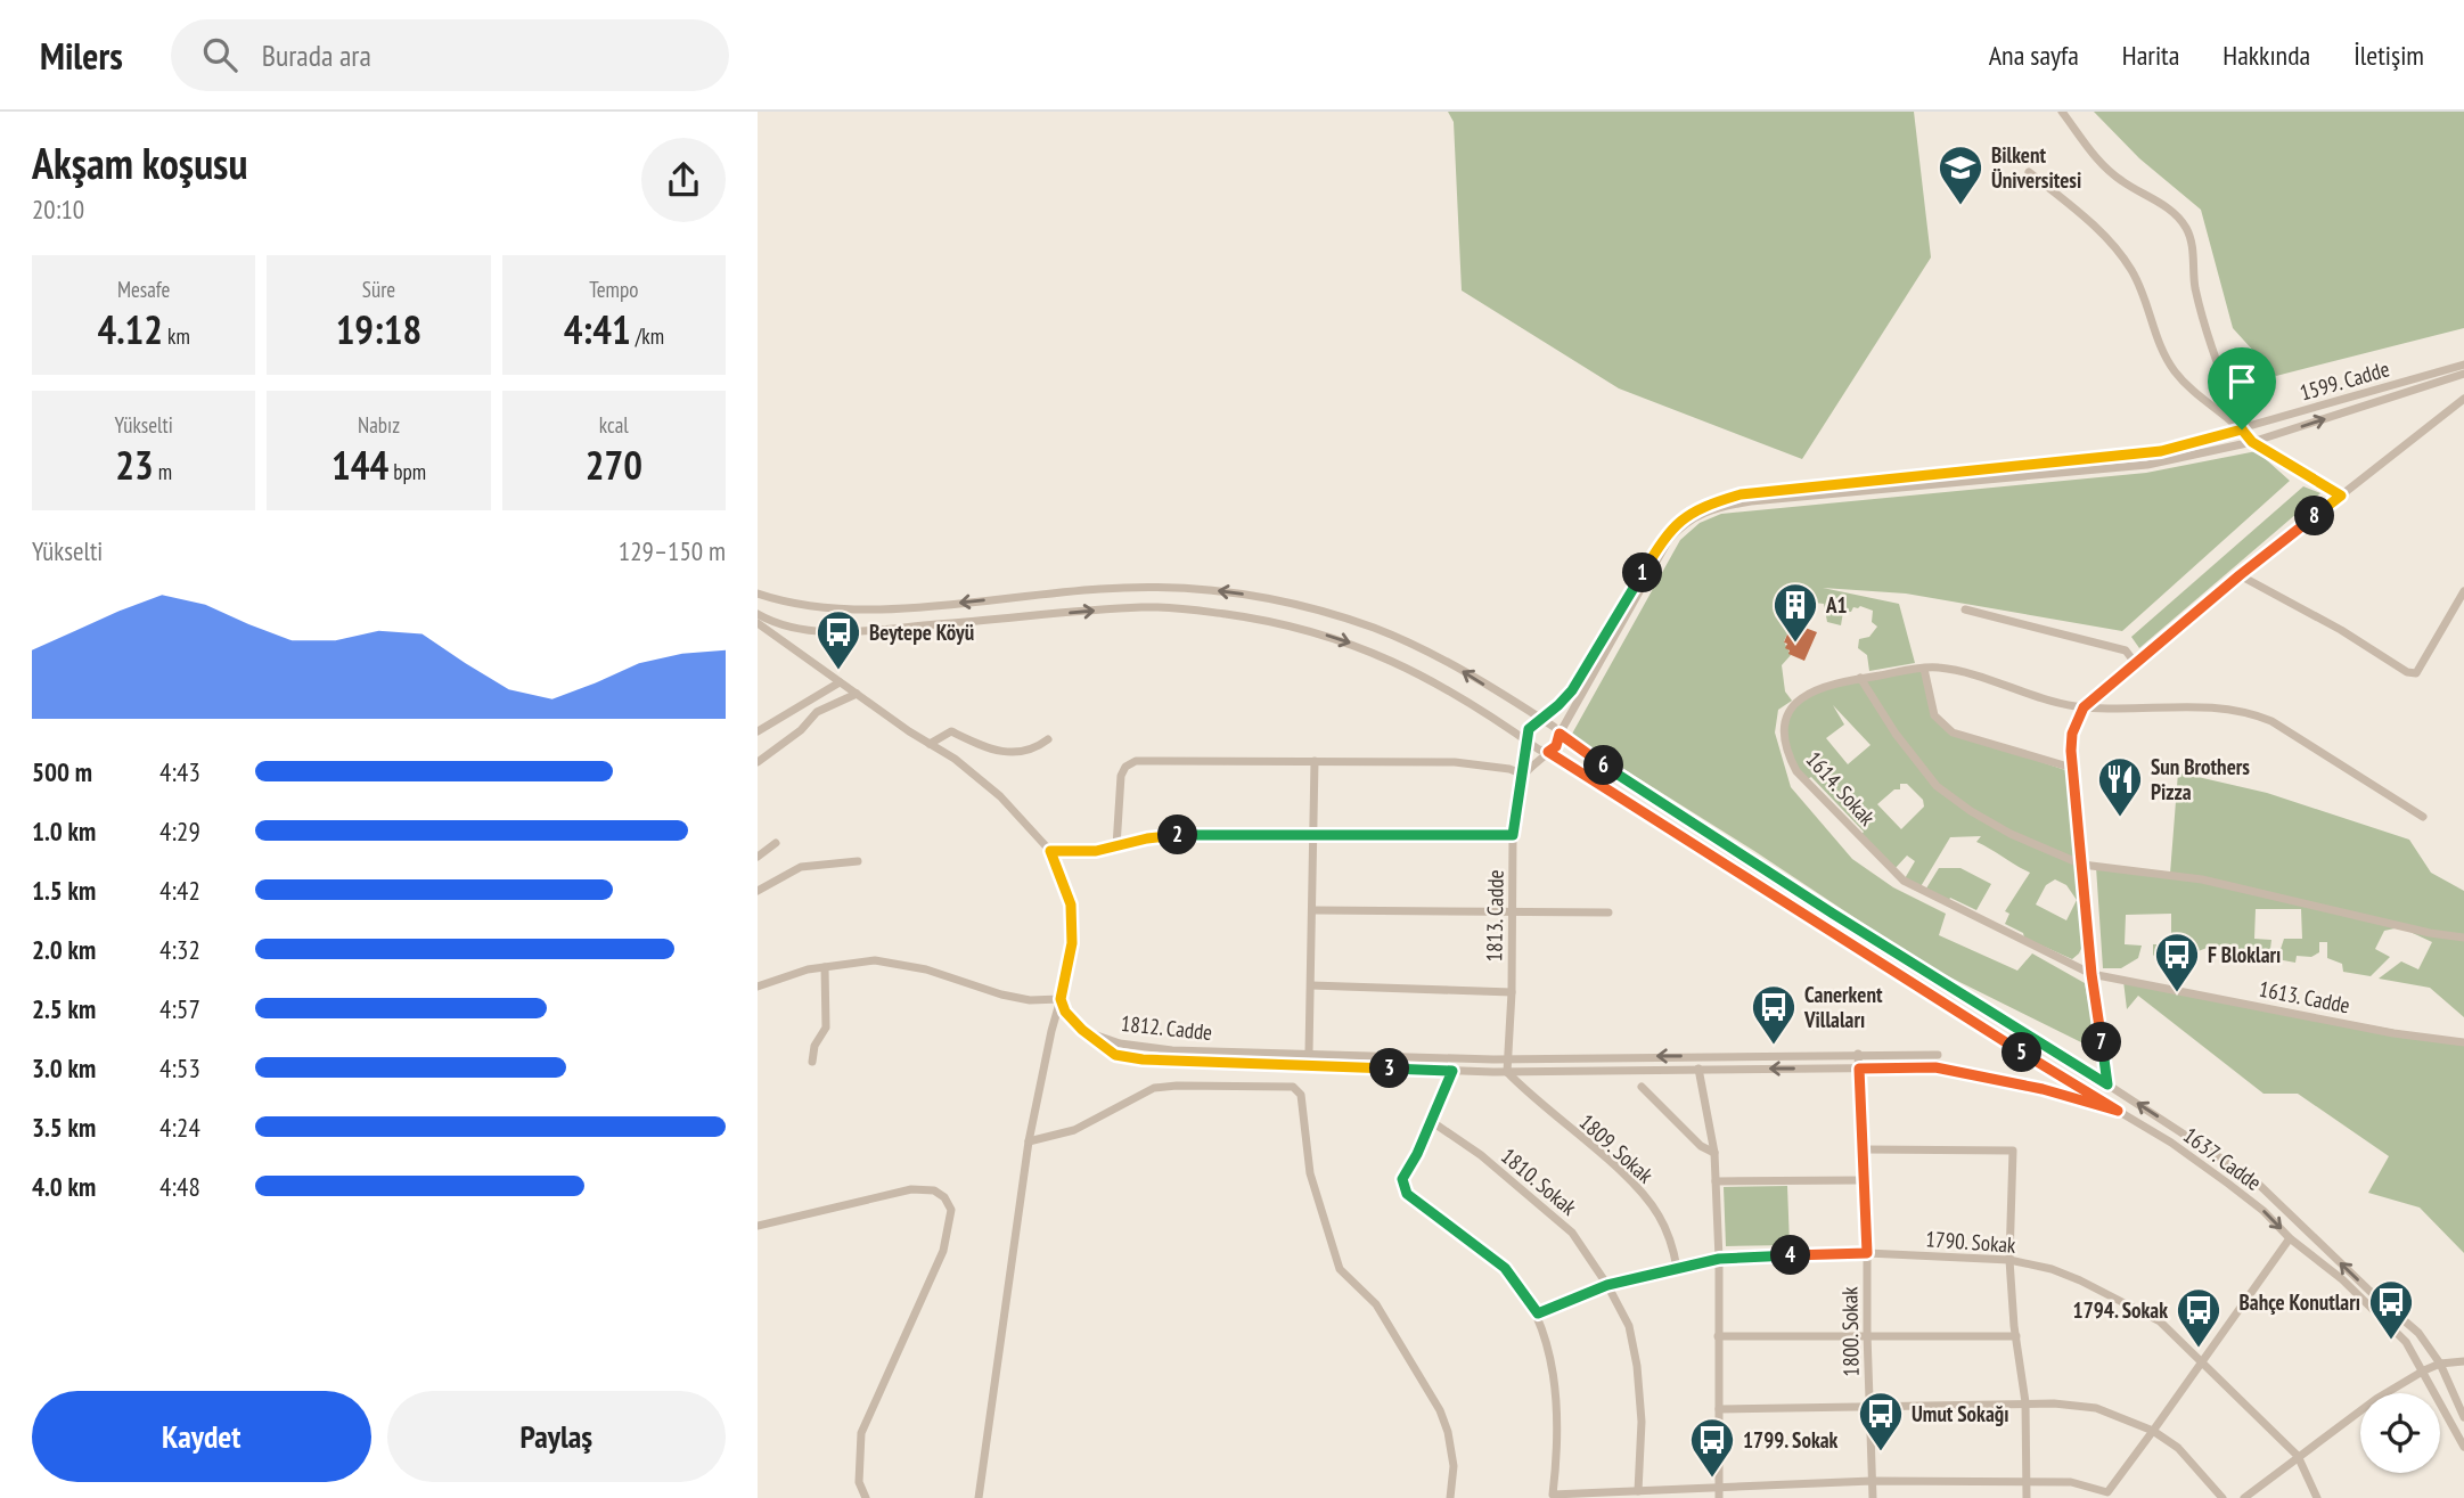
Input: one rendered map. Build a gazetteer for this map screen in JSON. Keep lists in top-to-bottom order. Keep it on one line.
{"streets":{"street":["1599. Cadde","1614. Sokak","1813. Cadde","1613. Cadde","1812. Cadde","1809. Sokak","1637. Cadde","1810. Sokak","1790. Sokak","1800. Sokak"]},"crossings":[["1599. Cadde","1813. Cadde"],["1599. Cadde","1637. Cadde"],["1614. Sokak","1613. Cadde"],["1813. Cadde","1812. Cadde"],["1813. Cadde","1809. Sokak"],["1813. Cadde","1637. Cadde"],["1812. Cadde","1809. Sokak"],["1812. Cadde","1637. Cadde"],["1812. Cadde","1800. Sokak"],["1809. Sokak","1790. Sokak"],["1637. Cadde","1800. Sokak"],["1810. Sokak","1790. Sokak"],["1790. Sokak","1800. Sokak"]],"places":{"school or university":["Bilkent Üniversitesi"],"building":["A1"],"bus stop":["Beytepe Köyü","F Blokları","Canerkent Villaları","Bahçe Konutları","1794. Sokak","Umut Sokağı","1799. Sokak"],"restaurant":["Sun Brothers Pizza"]},"page":{"header":"Milers","search":"Burada ara","nav":["Ana sayfa","Harita","Hakkında","İletişim"],"heading":["Akşam koşusu","20:10"],"stats":[["Mesafe","4.12 km"],["Süre","19:18"],["Tempo","4:41 /km"],["Yükselti","23 m"],["Nabız","144 bpm"],["kcal","270"]],"pins":["8","1","6","2","7","5","3","4"],"chart":["Yükselti","129–150 m"],"list":[{"name":"500 m","note":"4:43"},{"name":"1.0 km","note":"4:29"},{"name":"1.5 km","note":"4:42"},{"name":"2.0 km","note":"4:32"},{"name":"2.5 km","note":"4:57"},{"name":"3.0 km","note":"4:53"},{"name":"3.5 km","note":"4:24"},{"name":"4.0 km","note":"4:48"}],"buttons":["Kaydet","Paylaş"]}}
